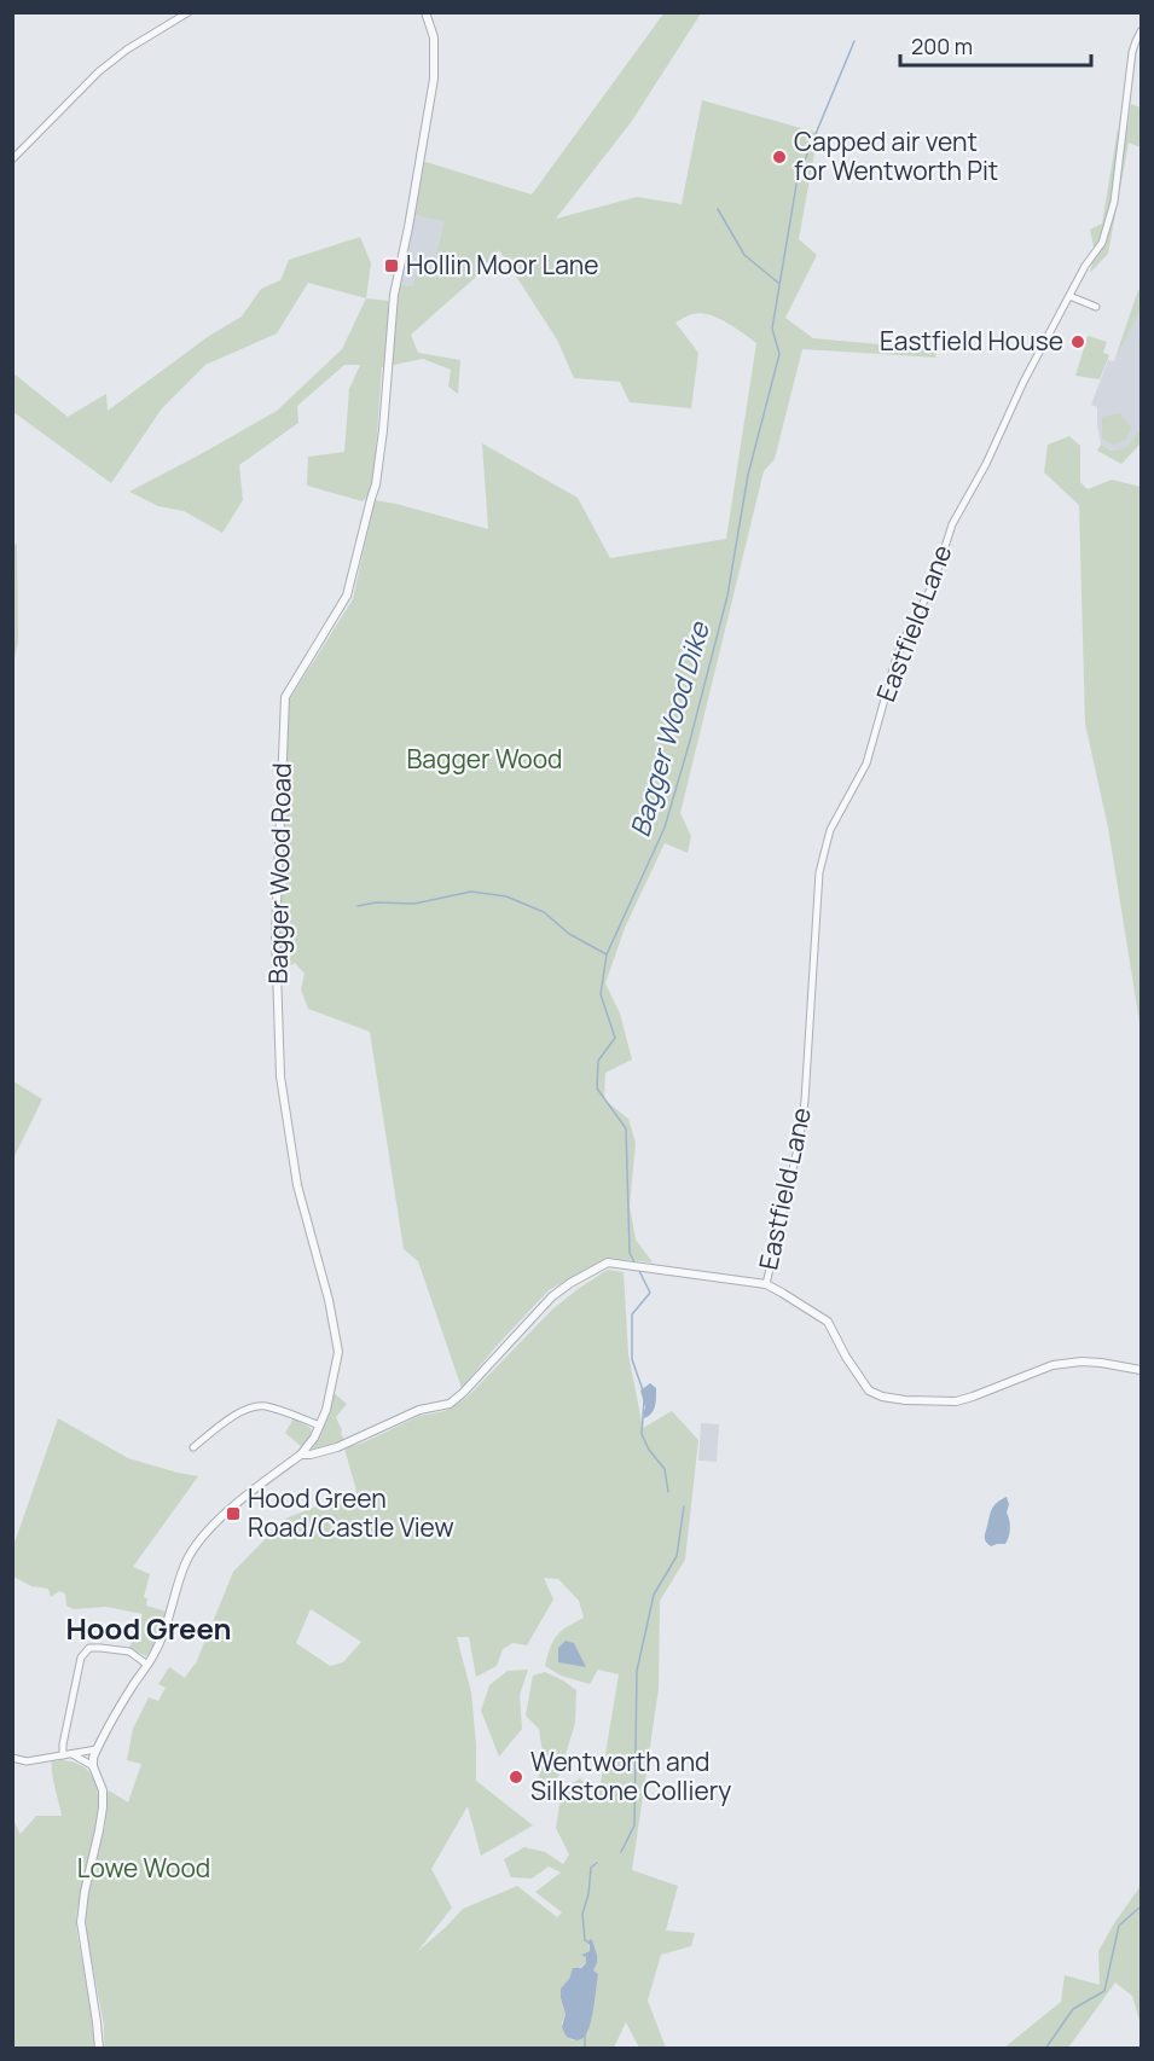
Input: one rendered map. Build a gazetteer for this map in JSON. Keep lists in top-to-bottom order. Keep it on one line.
{"streets":{"street":["Eastfield Lane","Bagger Wood Road"]},"districts":["Hood Green"],"water":["Bagger Wood Dike"],"parks":["Bagger Wood","Lowe Wood"],"places":{"other":["Capped air vent for Wentworth Pit","Eastfield House","Wentworth and Silkstone Colliery"],"transit":["Hollin Moor Lane","Hood Green Road/Castle View"]},"scale_bar":"200 m"}
